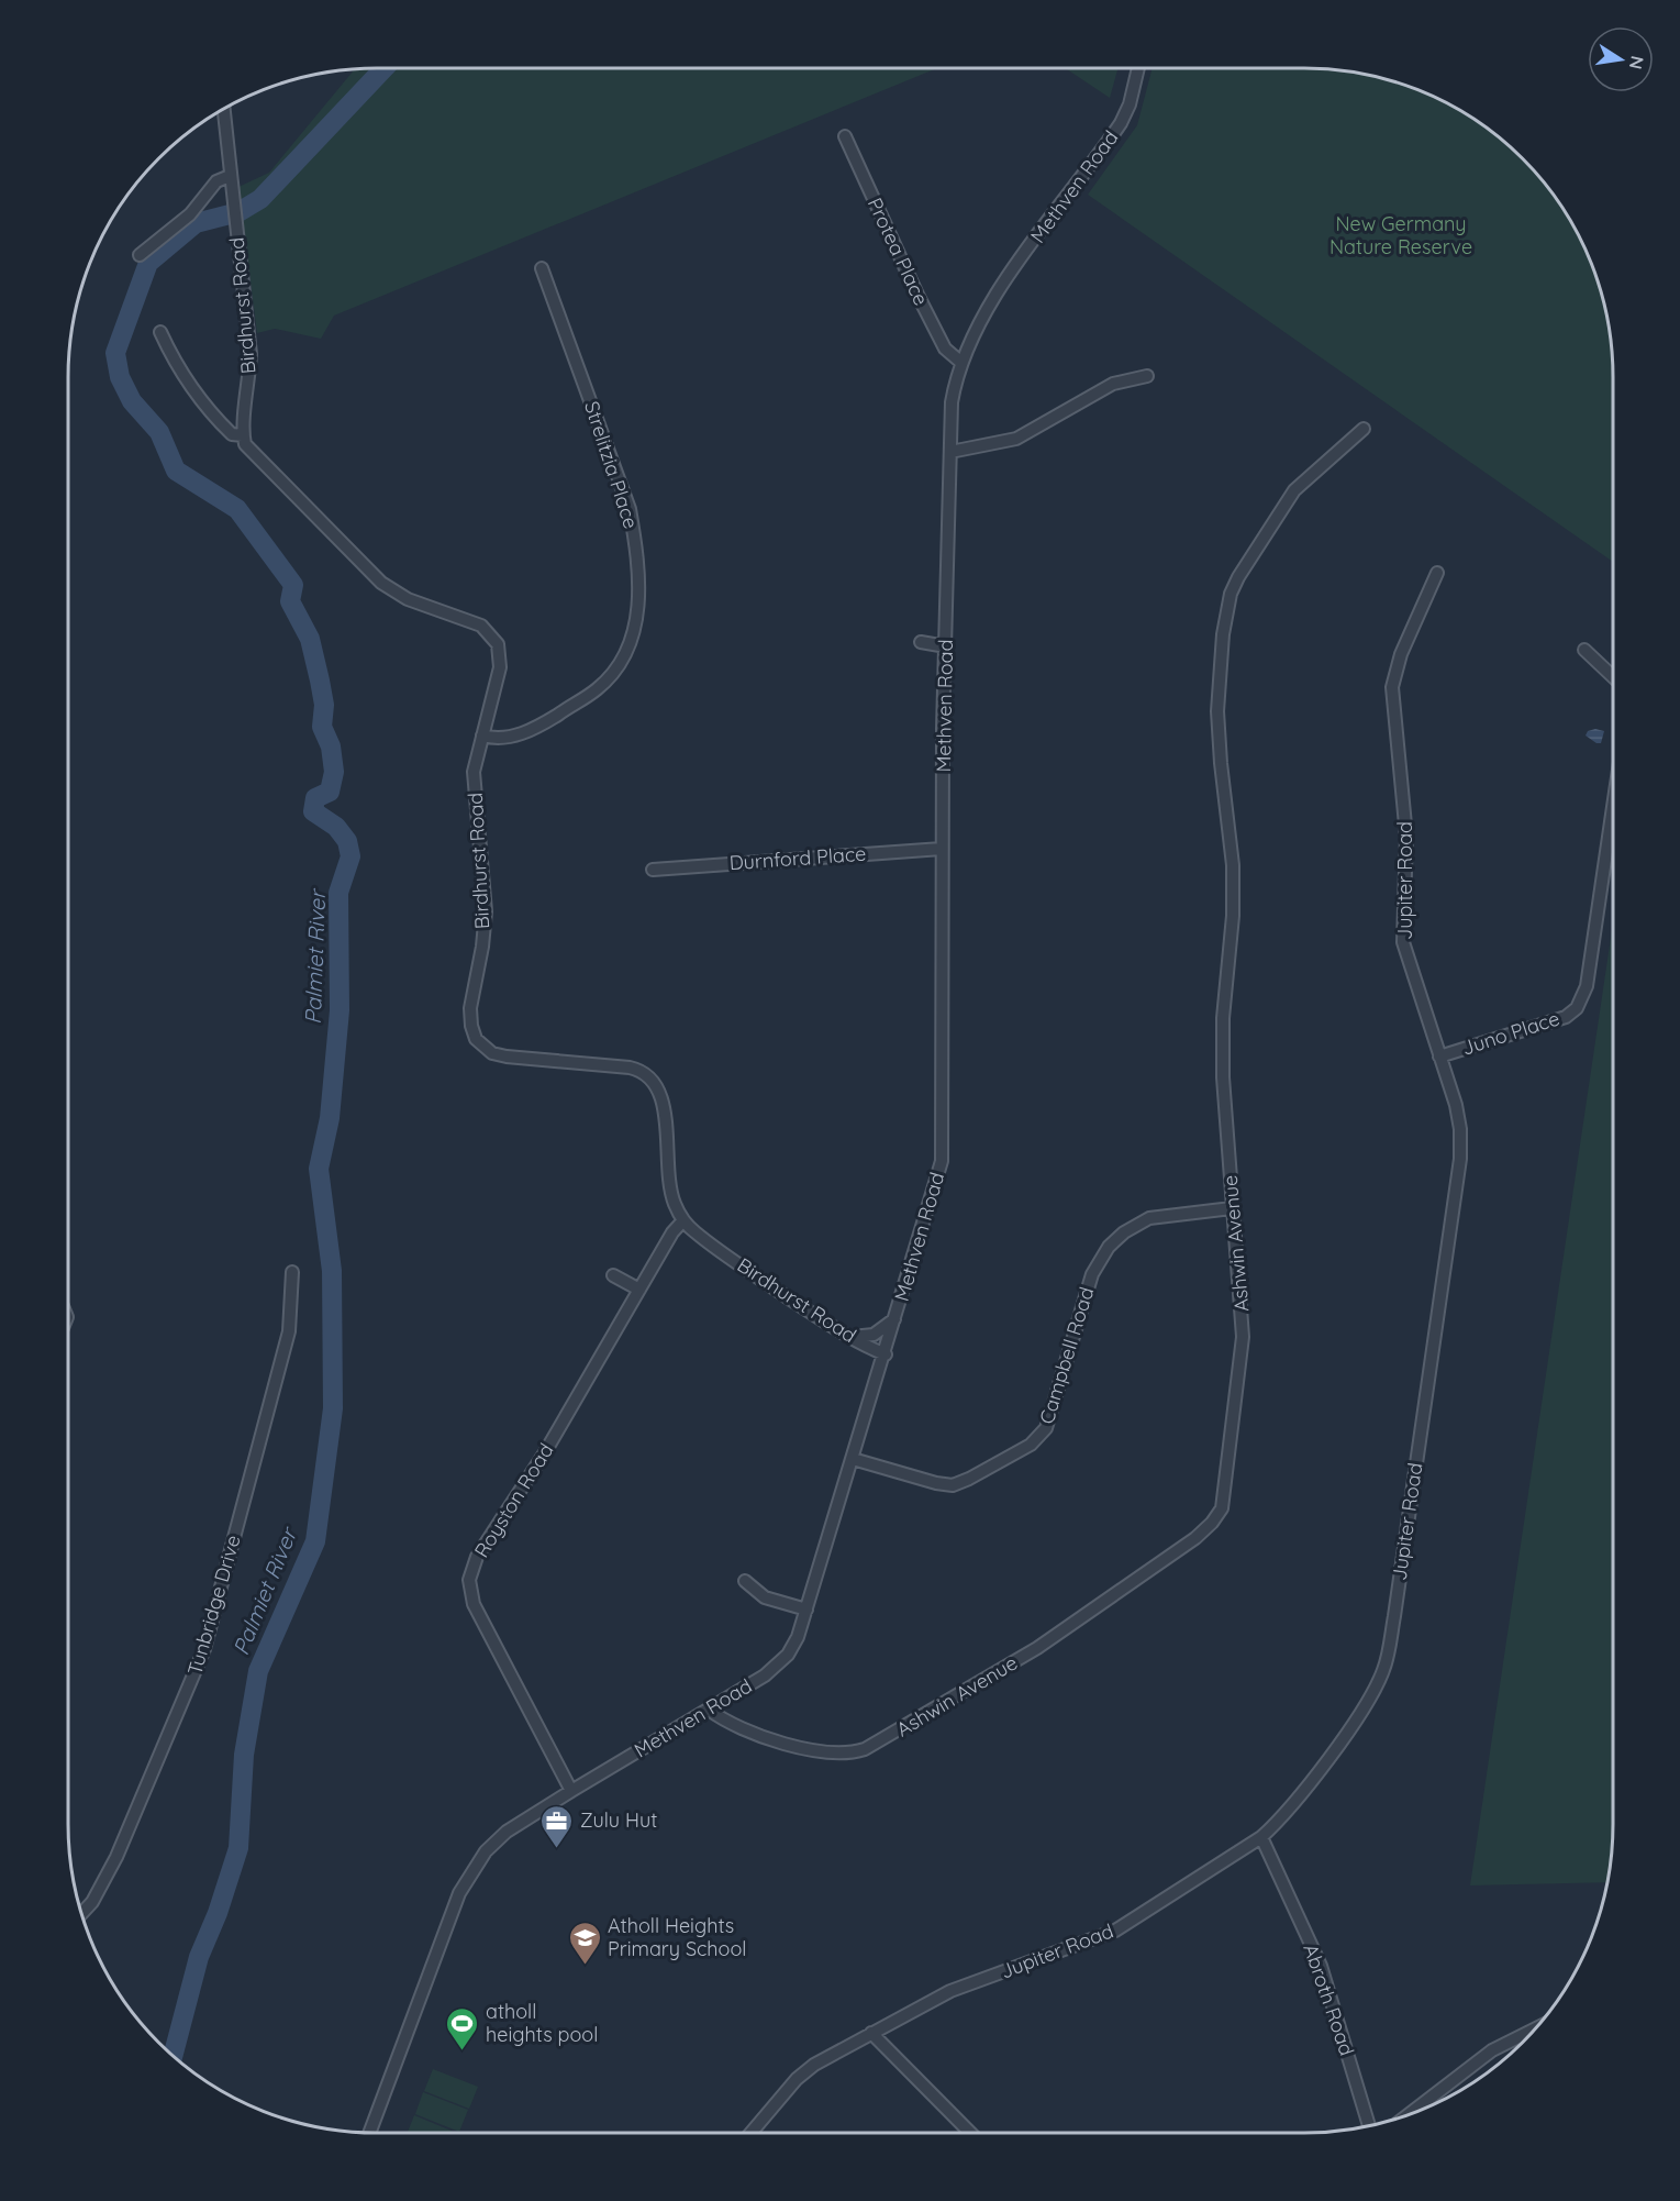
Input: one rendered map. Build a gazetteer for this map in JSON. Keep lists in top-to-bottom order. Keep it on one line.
{"streets":{"street":["Methven Road","Protea Place","Birdhurst Road","Strelitzia Place","Durnford Place","Jupiter Road","Juno Place","Ashwin Avenue","Campbell Road","Royston Road","Tunbridge Drive","Abroth Road"]},"crossings":[["Methven Road","Protea Place"],["Methven Road","Birdhurst Road"],["Methven Road","Durnford Place"],["Methven Road","Ashwin Avenue"],["Methven Road","Campbell Road"],["Methven Road","Royston Road"],["Birdhurst Road","Strelitzia Place"],["Birdhurst Road","Royston Road"],["Jupiter Road","Juno Place"],["Jupiter Road","Abroth Road"],["Ashwin Avenue","Campbell Road"]],"water":["Palmiet River"],"parks":["New Germany Nature Reserve"],"places":{"office":["Zulu Hut"],"school or university":["Atholl Heights Primary School"],"sports":["atholl heights pool"]},"north":"right"}
